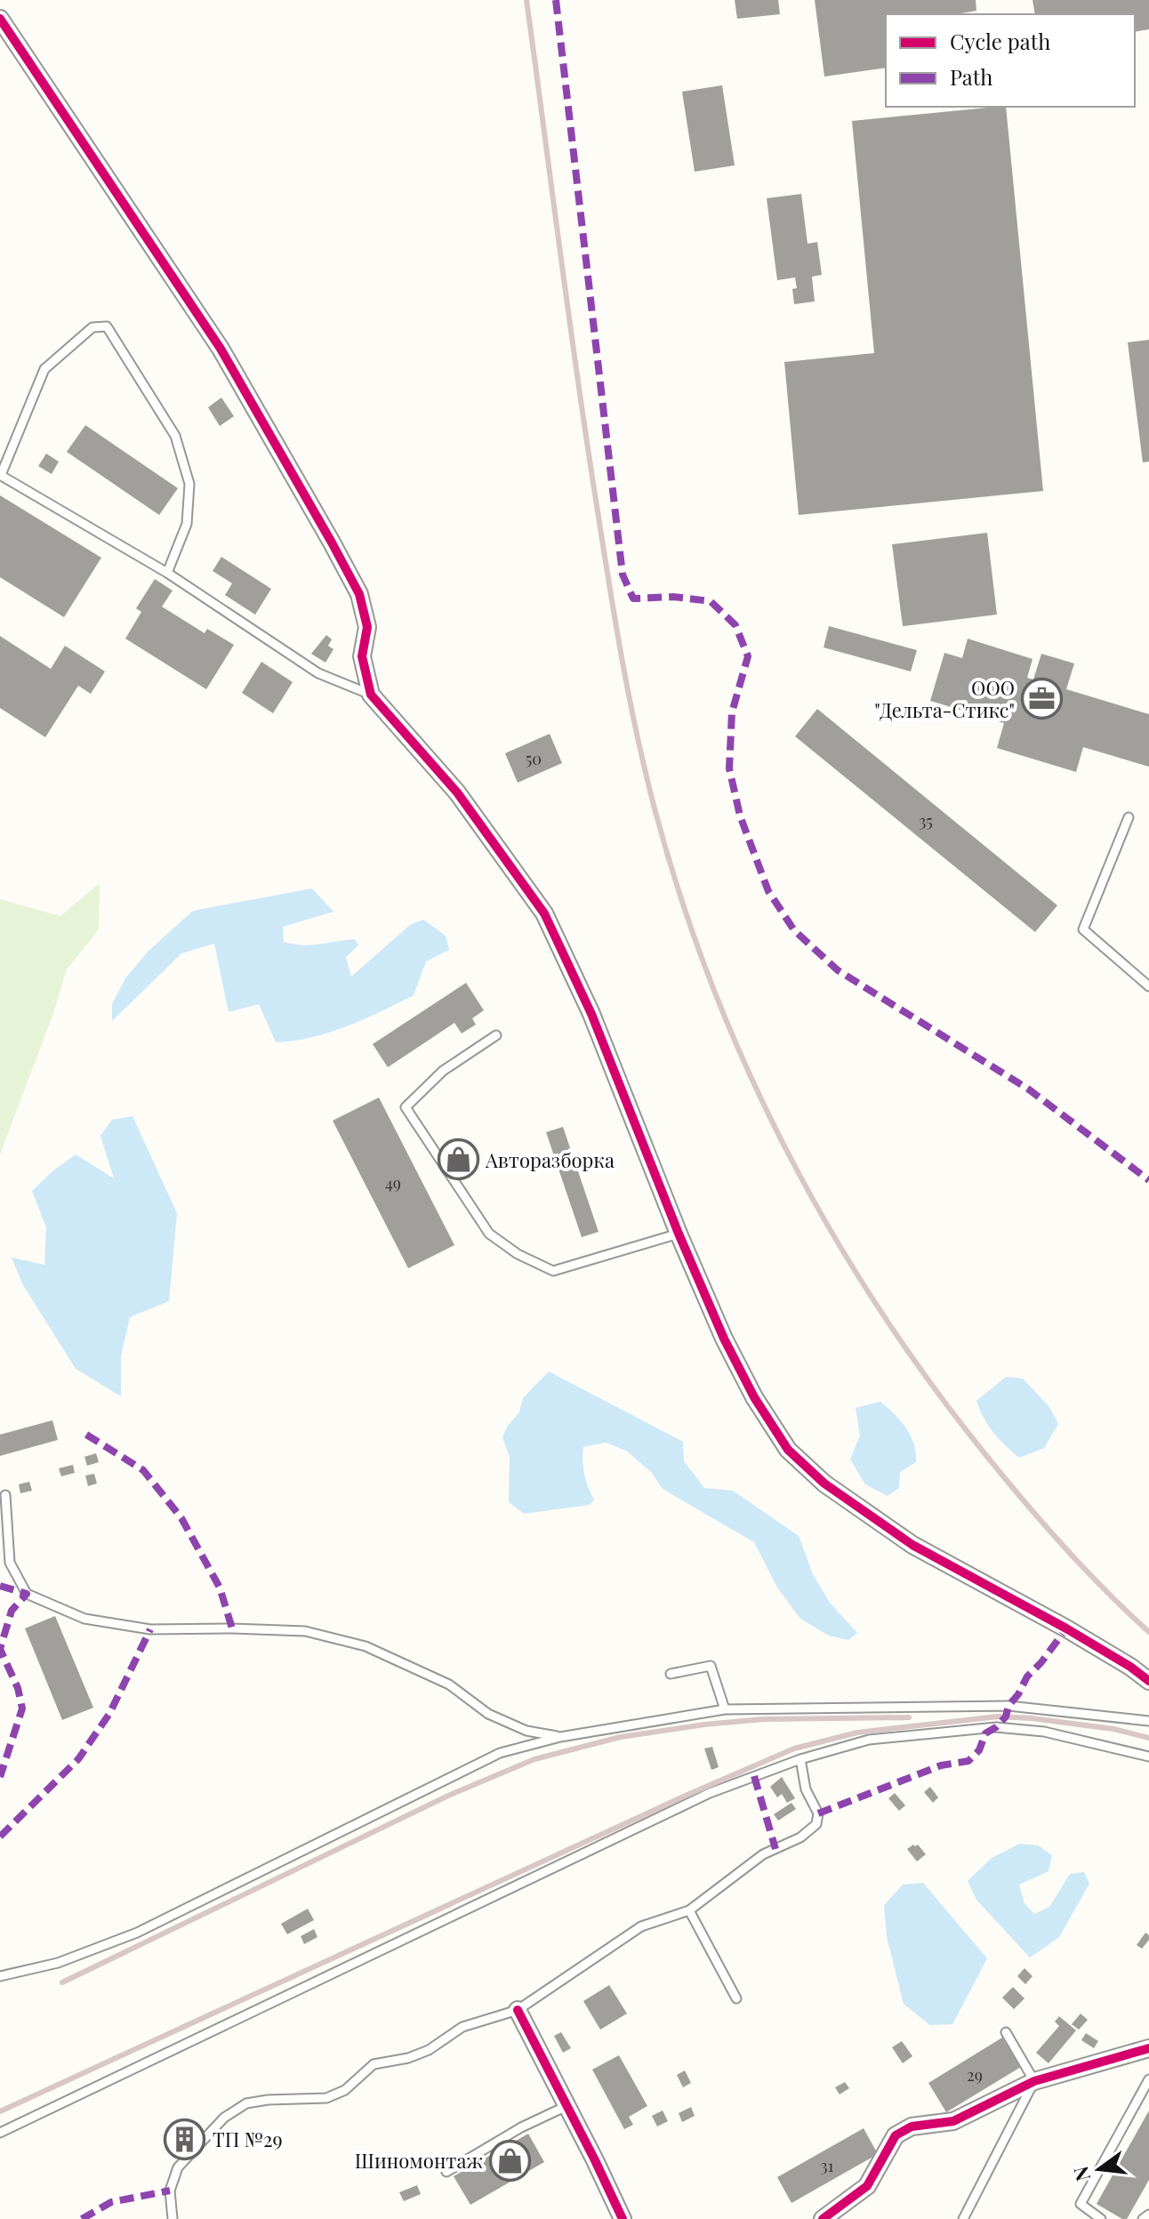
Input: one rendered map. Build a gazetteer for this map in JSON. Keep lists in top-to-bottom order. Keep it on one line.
{"places":{"office":["ООО \"Дельта-Стикс\""],"shop":["Авторазборка","Шиномонтаж"],"building":["ТП №29"]},"house_numbers":["50","35","49","29","31"],"legend":["Cycle path","Path"],"north":"left"}
